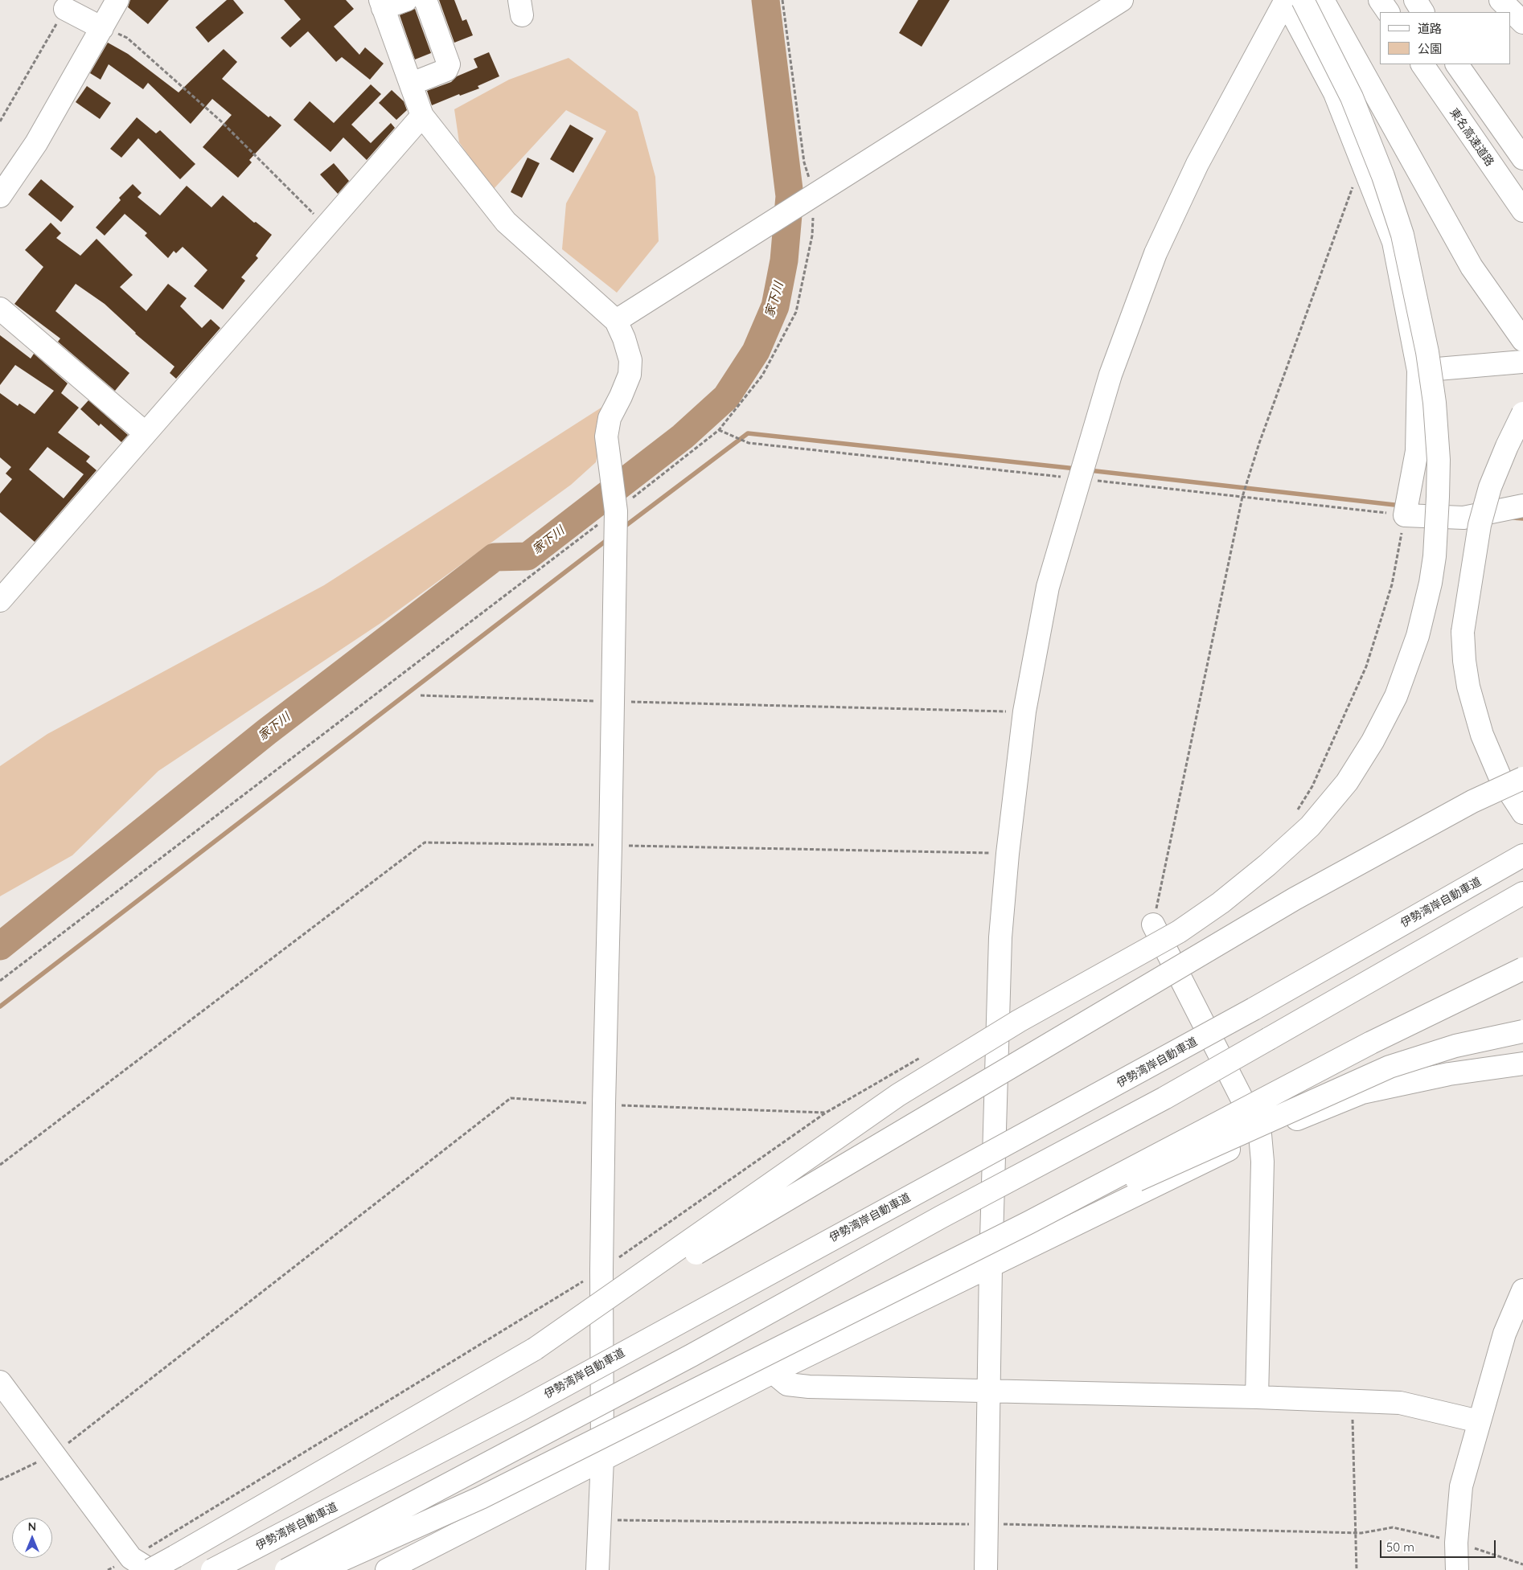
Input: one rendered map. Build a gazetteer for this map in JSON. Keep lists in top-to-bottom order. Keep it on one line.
{"streets":{"main road":["東名高速道路","伊勢湾岸自動車道"]},"water":["家下川"],"legend":["道路","公園"],"scale_bar":"50 m","north":"top"}
